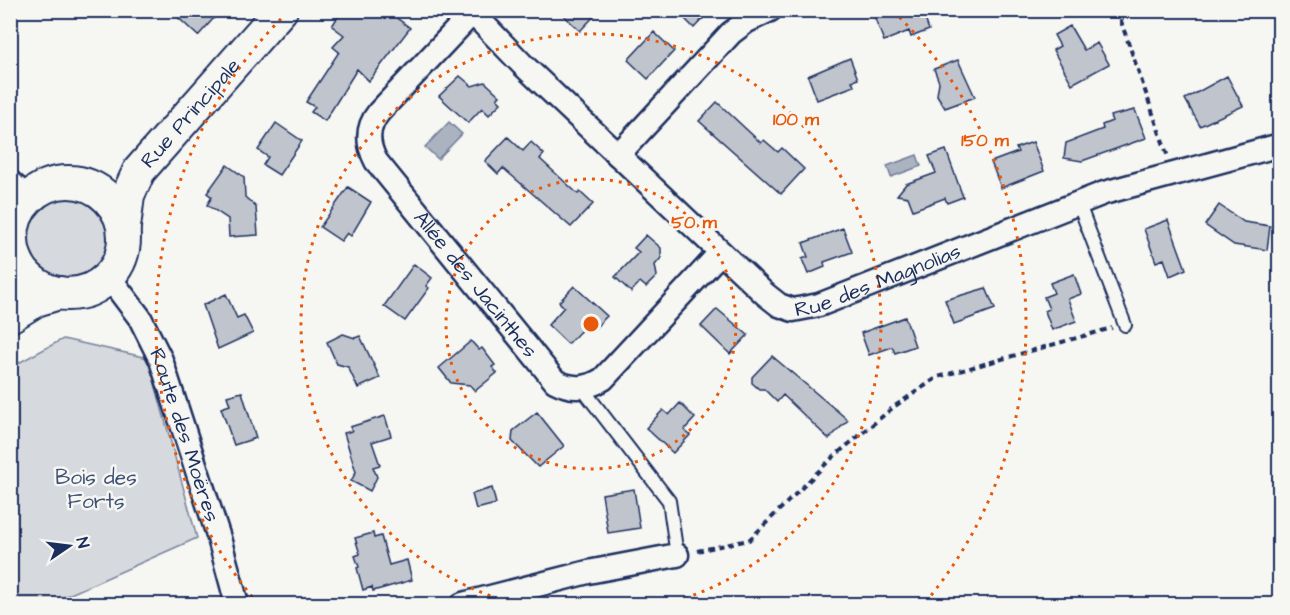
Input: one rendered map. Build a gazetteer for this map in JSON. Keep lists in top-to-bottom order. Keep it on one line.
{"streets":{"street":["Rue Principale","Rue des Magnolias","Allée des Jacinthes","Route des Moëres"]},"crossings":[["Rue Principale","Route des Moëres"],["Rue des Magnolias","Allée des Jacinthes"]],"parks":["Bois des Forts"],"north":"right","rings":["100 m","150 m","50 m"]}
